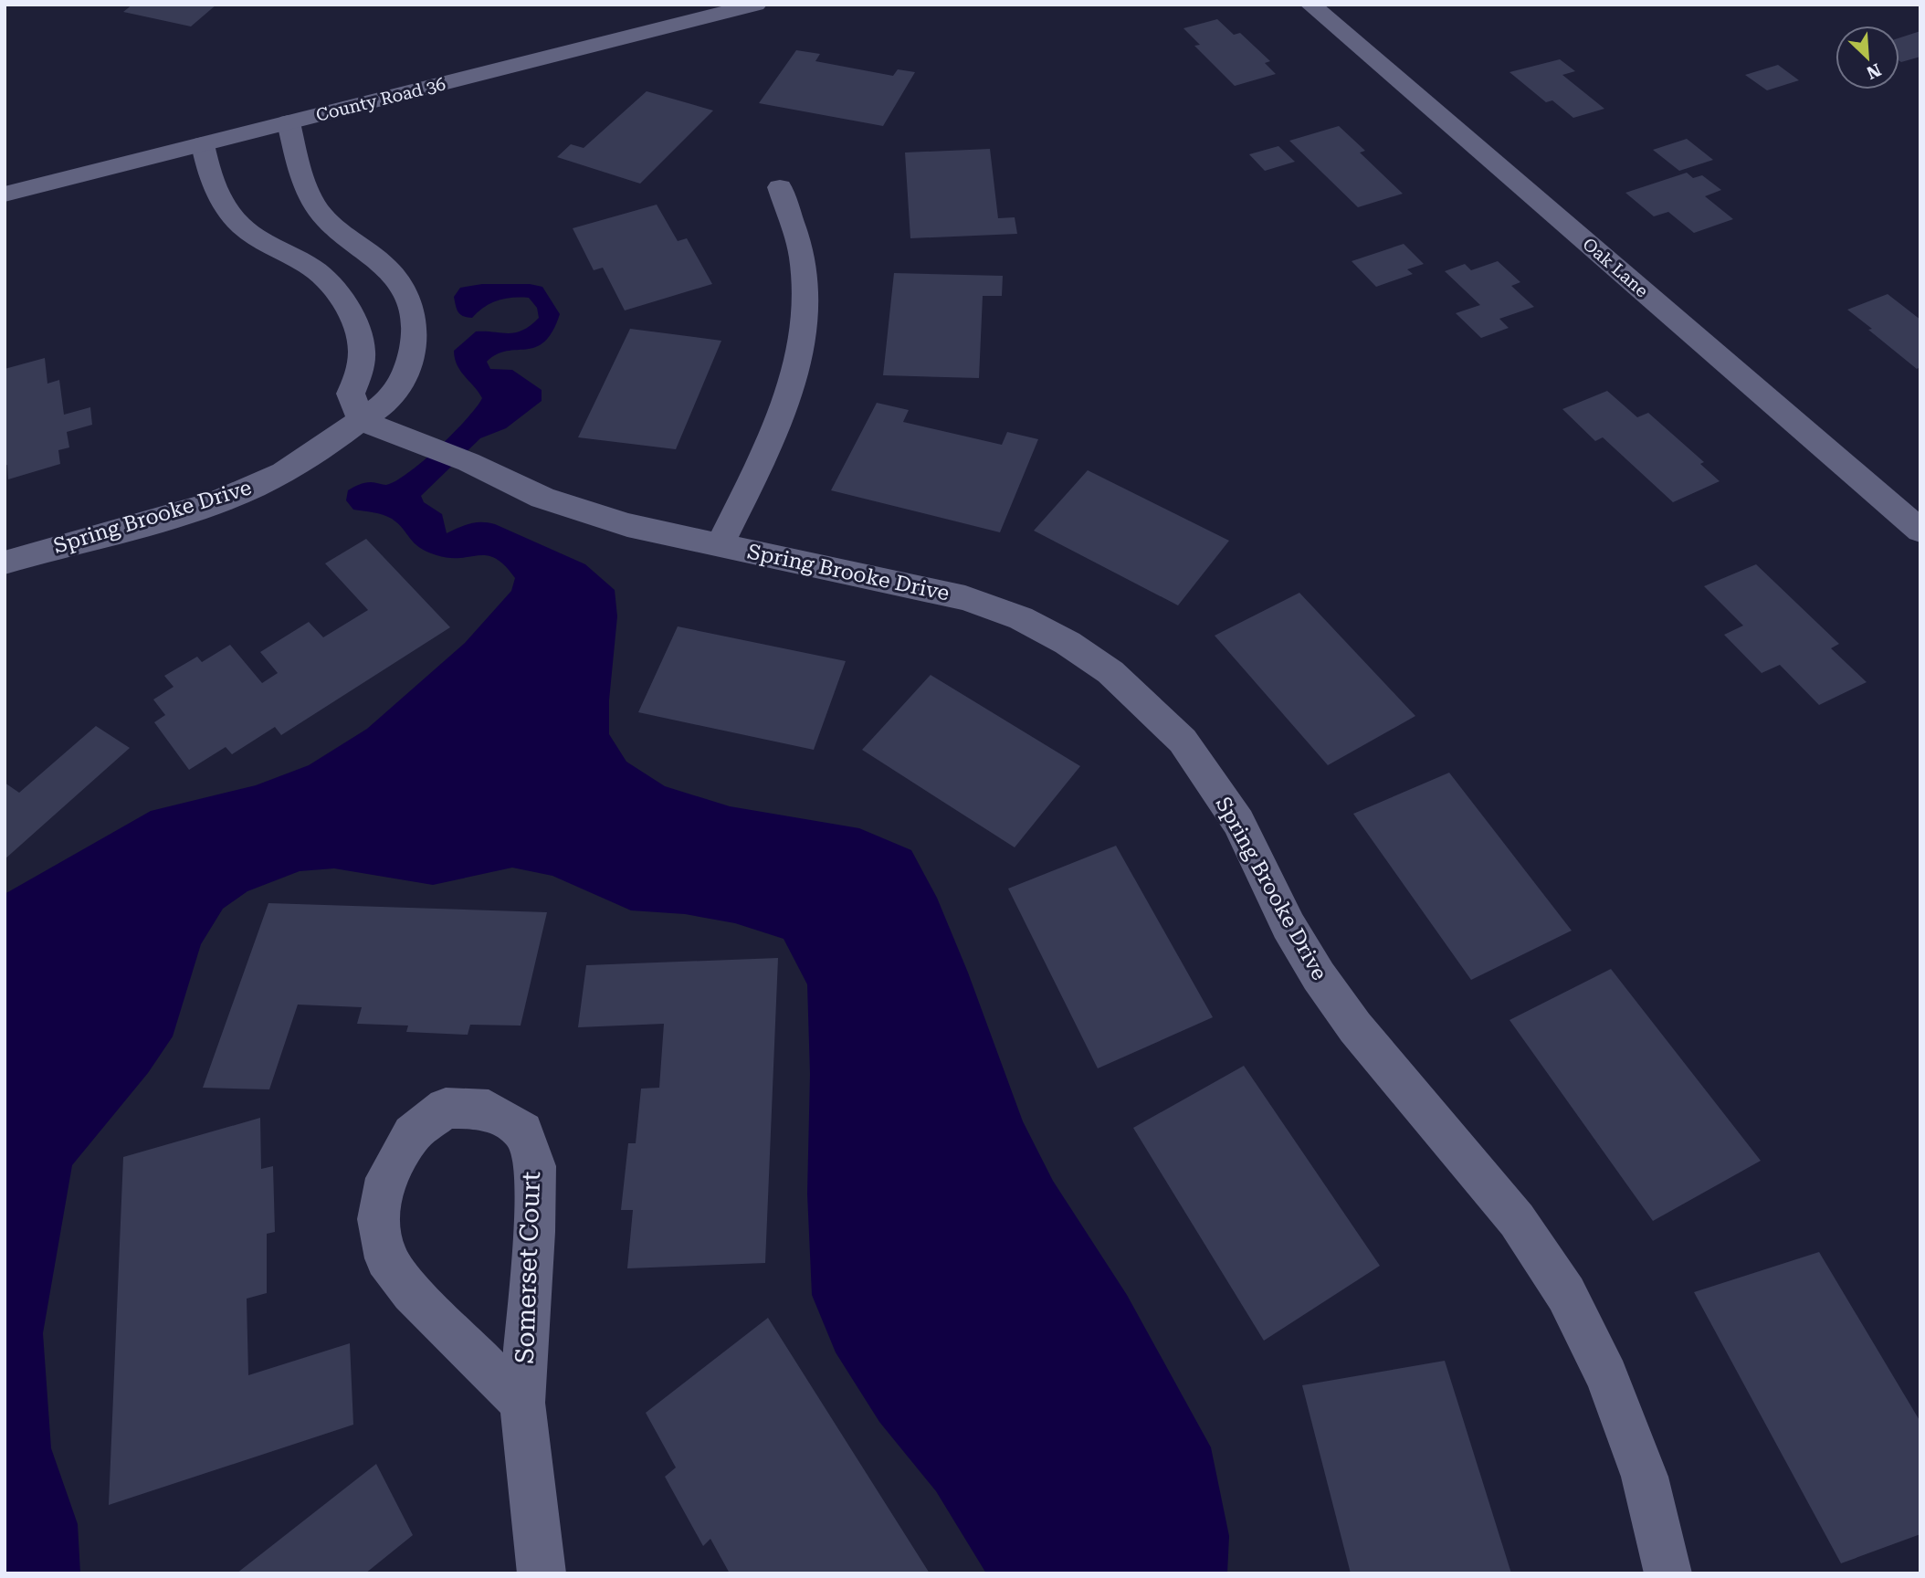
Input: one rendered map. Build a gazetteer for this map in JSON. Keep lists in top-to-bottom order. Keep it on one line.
{"streets":{"street":["County Road 36","Oak Lane","Spring Brooke Drive","Somerset Court"]},"crossings":[["County Road 36","Spring Brooke Drive"]],"north":"bottom right"}
